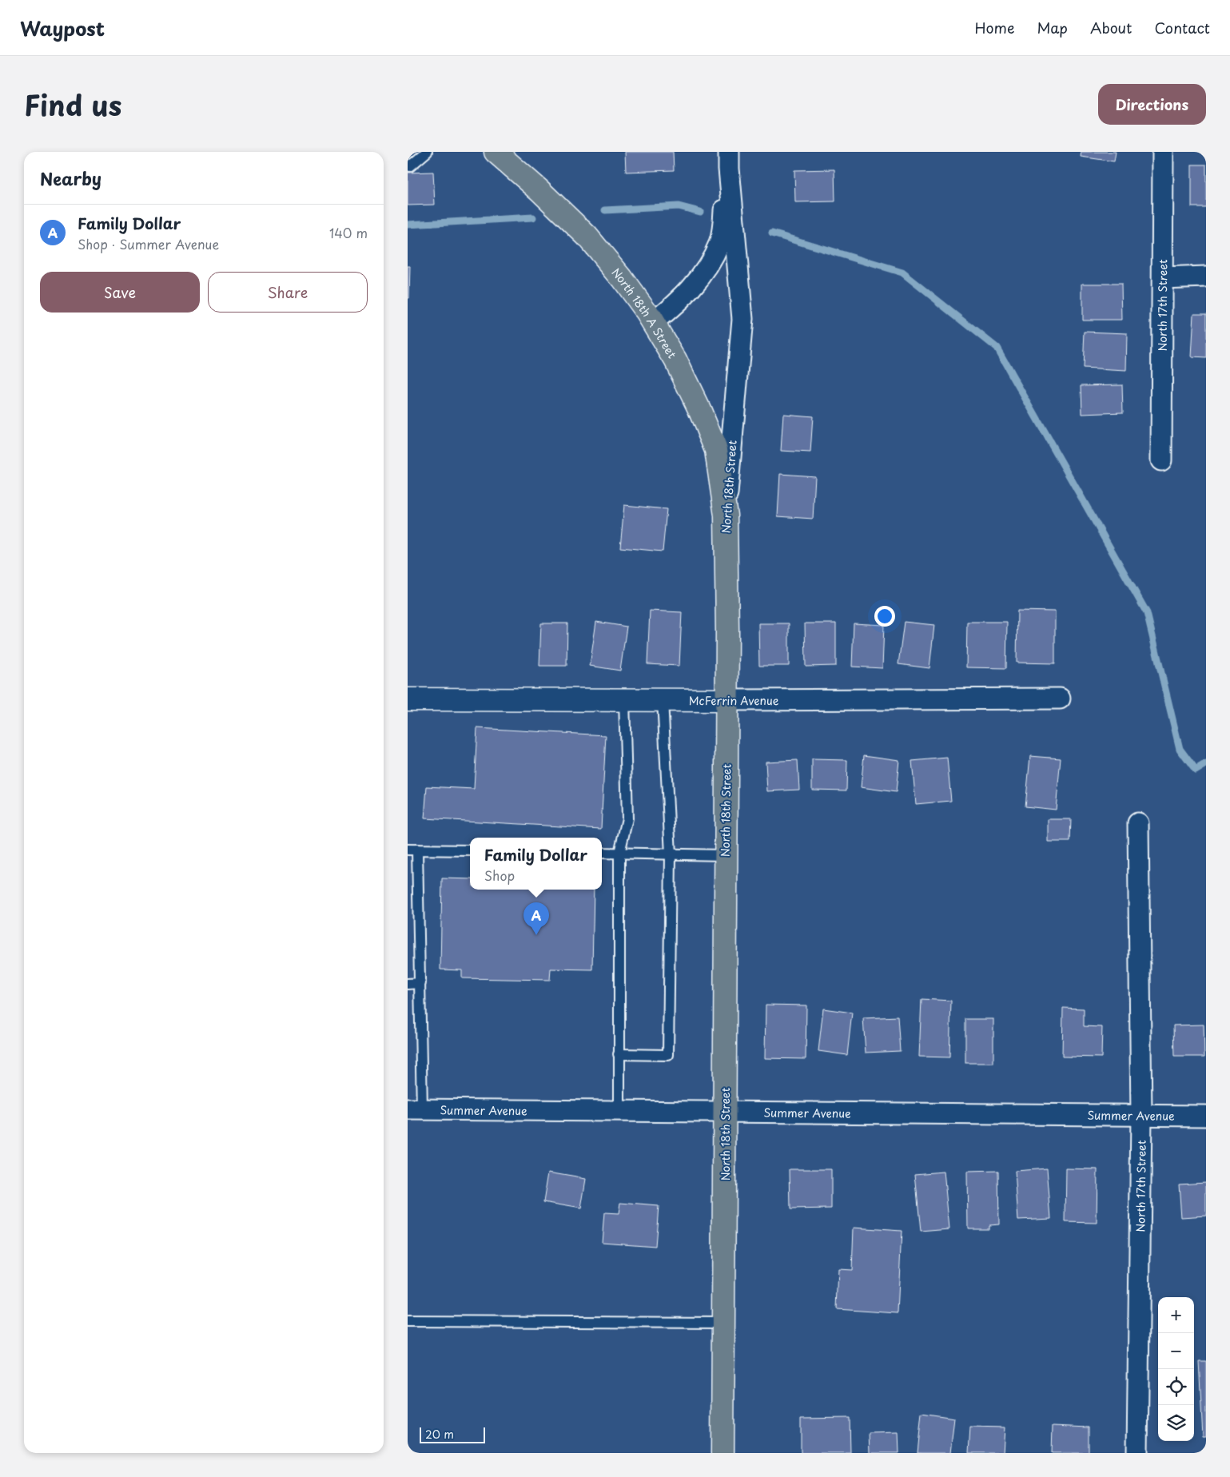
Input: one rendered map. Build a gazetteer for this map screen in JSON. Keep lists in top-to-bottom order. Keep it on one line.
{"streets":{"main road":["North 18th A Street","North 18th Street"],"street":["North 17th Street","McFerrin Avenue","Summer Avenue"]},"crossings":[["North 17th Street","Summer Avenue"],["North 18th A Street","North 18th Street"],["North 18th Street","McFerrin Avenue"],["North 18th Street","Summer Avenue"]],"scale_bar":"20 m","page":{"header":"Waypost","nav":["Home","Map","About","Contact"],"title":"Find us","buttons":["Directions",["Save","Share"]],"heading":"Nearby","list":[{"mark":"A","name":"Family Dollar","note":"Shop · Summer Avenue","value":"140 m"}],"popup":["Family Dollar","Shop"],"pins":"A","map_buttons":["+","−"],"scale":"20 m"}}
